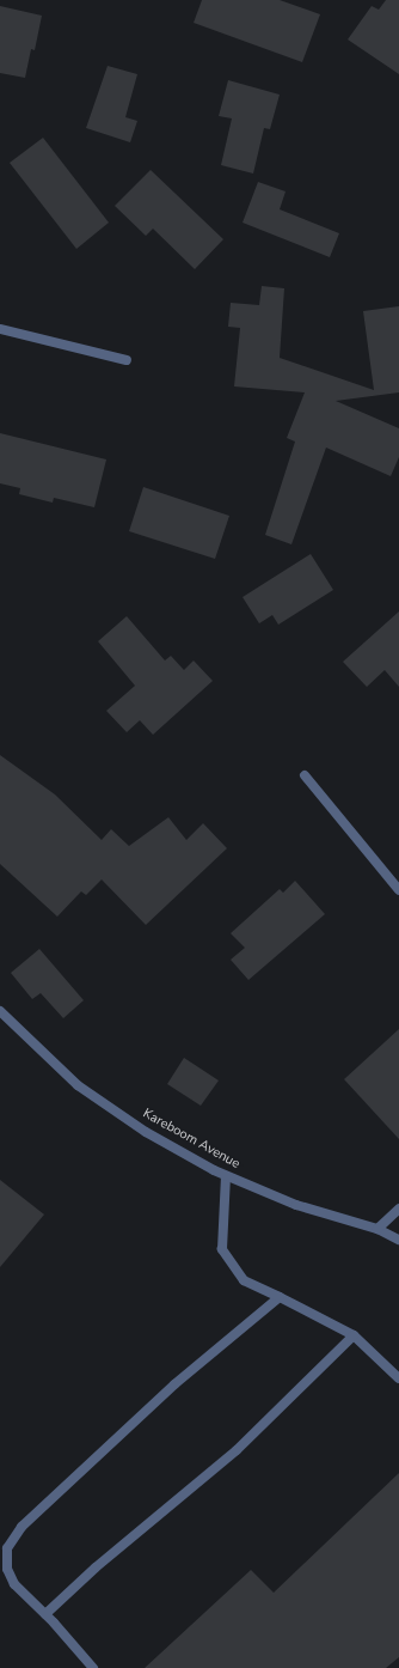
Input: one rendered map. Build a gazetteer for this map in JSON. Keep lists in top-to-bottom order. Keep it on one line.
{"streets":{"street":["Kareboom Avenue"]}}
